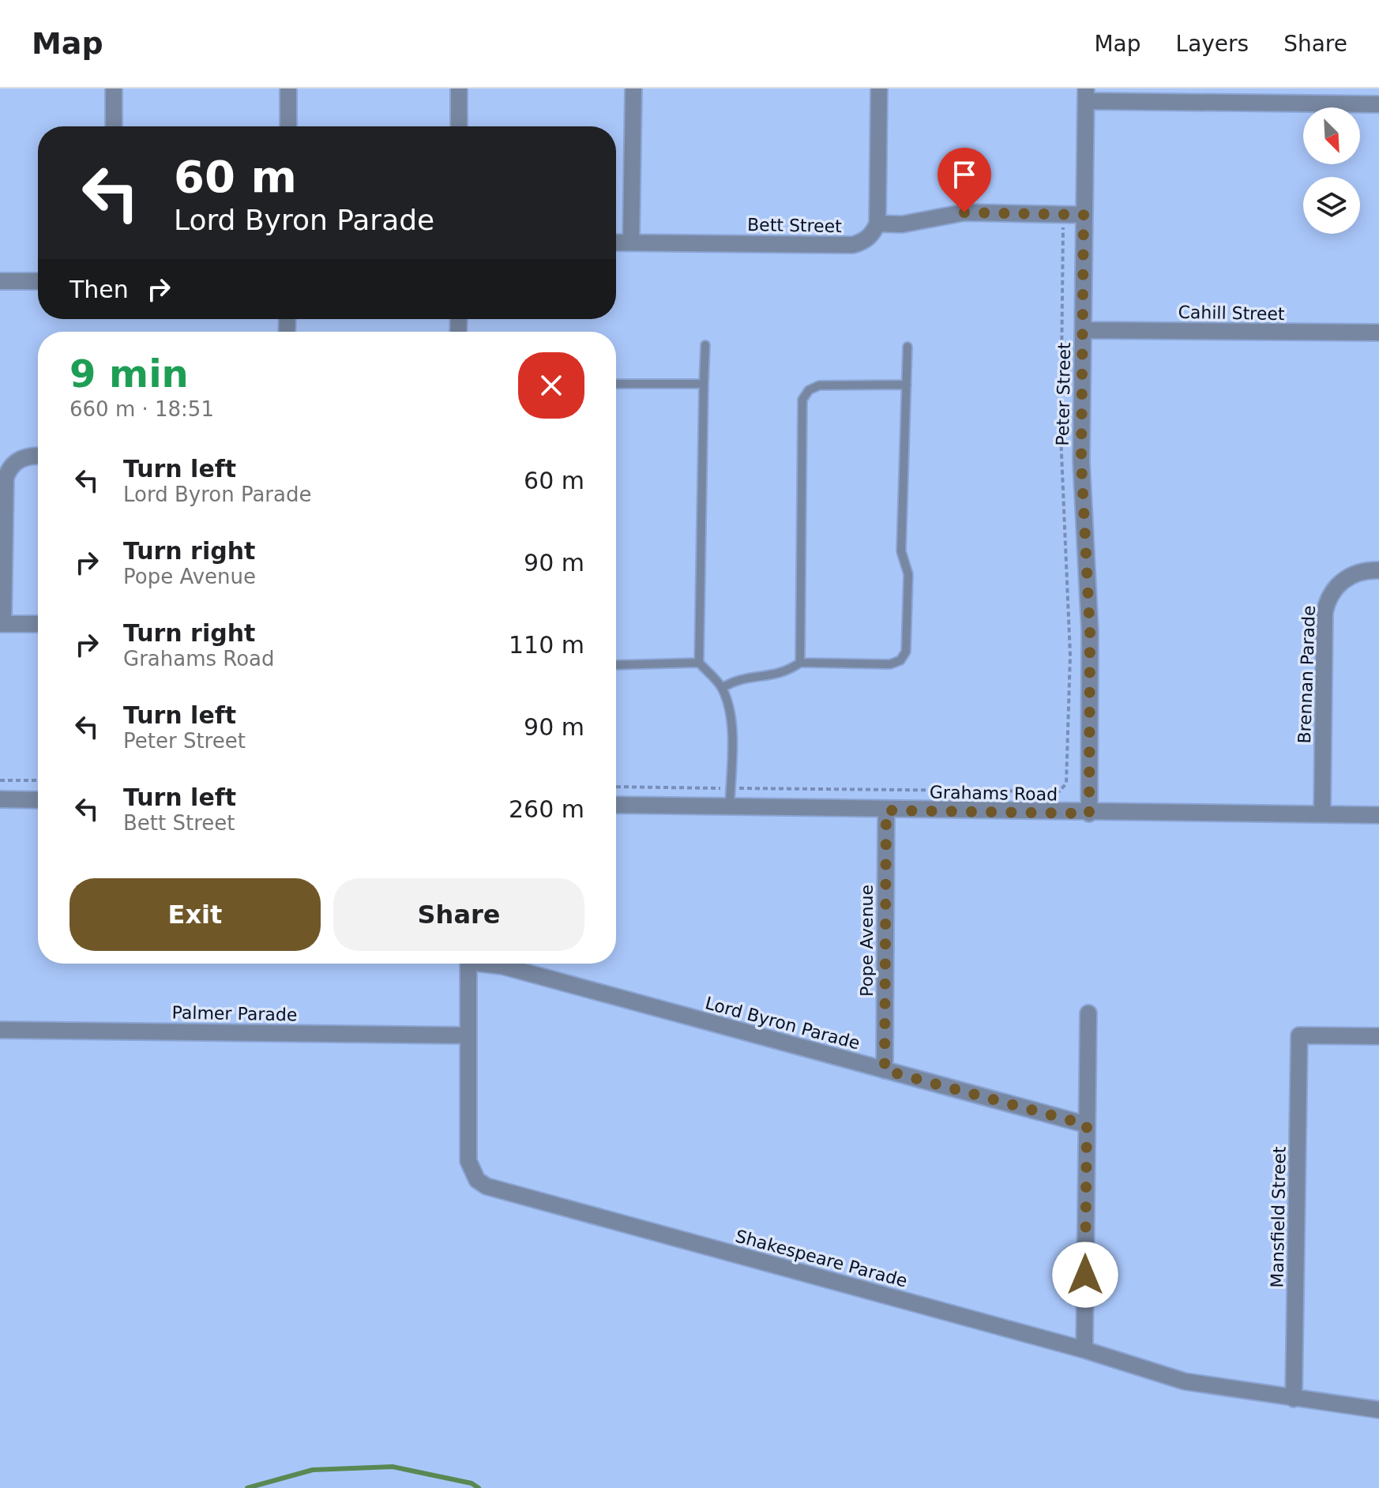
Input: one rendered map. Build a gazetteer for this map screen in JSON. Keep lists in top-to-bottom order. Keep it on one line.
{"streets":{"street":["Bett Street","Cahill Street","Peter Street","Brennan Parade","Grahams Road","Pope Avenue","Palmer Parade","Lord Byron Parade","Mansfield Street","Shakespeare Parade"]},"crossings":[["Cahill Street","Peter Street"],["Peter Street","Grahams Road"],["Brennan Parade","Grahams Road"],["Grahams Road","Pope Avenue"],["Pope Avenue","Lord Byron Parade"],["Palmer Parade","Shakespeare Parade"],["Mansfield Street","Shakespeare Parade"]],"north":"bottom right","page":{"header":"Map","nav":["Map","Layers","Share"],"turn":["60 m","Lord Byron Parade"],"then":"Then","heading":["9 min","660 m · 18:51"],"list":[{"name":"Turn left","note":"Lord Byron Parade","value":"60 m"},{"name":"Turn right","note":"Pope Avenue","value":"90 m"},{"name":"Turn right","note":"Grahams Road","value":"110 m"},{"name":"Turn left","note":"Peter Street","value":"90 m"},{"name":"Turn left","note":"Bett Street","value":"260 m"}],"buttons":["Exit","Share"]}}
